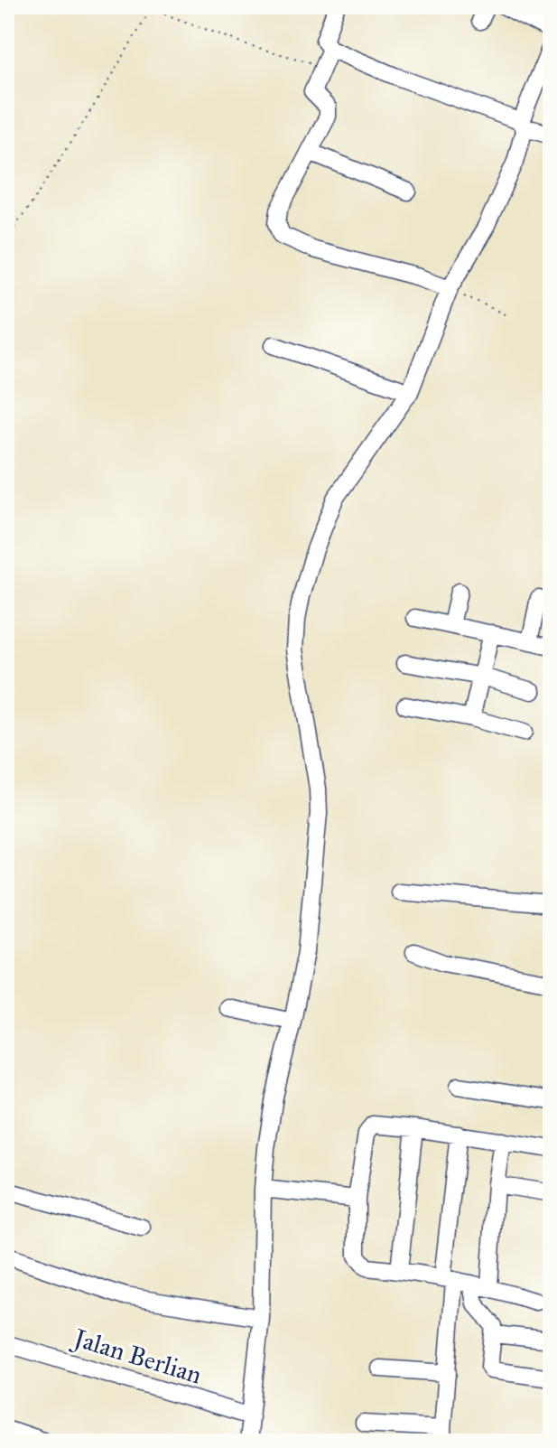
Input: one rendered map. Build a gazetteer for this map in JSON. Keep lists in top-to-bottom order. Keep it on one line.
{"streets":{"street":["Jalan Berlian"]}}
